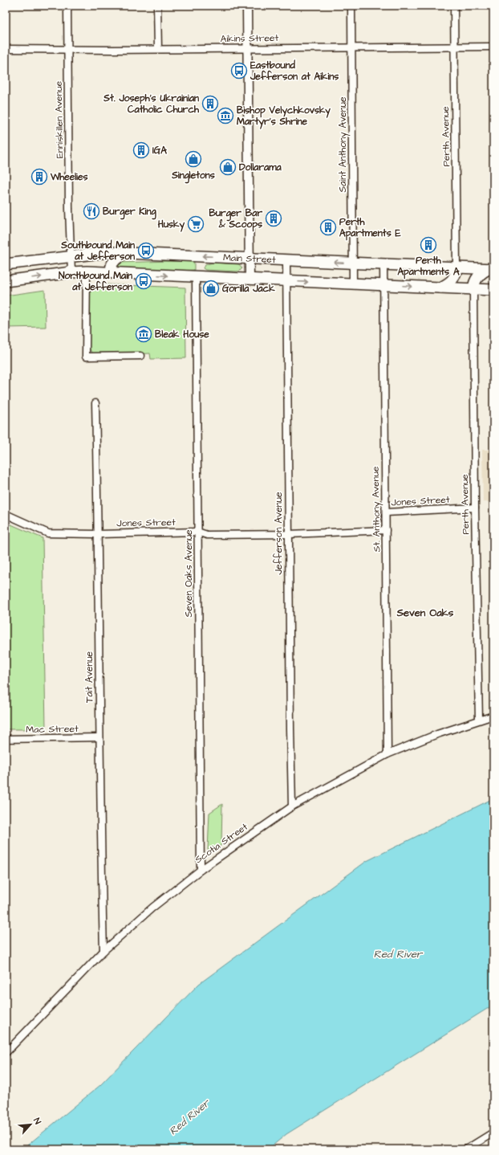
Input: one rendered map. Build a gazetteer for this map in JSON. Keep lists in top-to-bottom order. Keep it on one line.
{"streets":{"main road":["Main Street"],"street":["Aikins Street","Enniskillen Avenue","Perth Avenue","Saint Anthony Avenue","Jones Street","St. Anthony Avenue","Jefferson Avenue","Seven Oaks Avenue","Tait Avenue","Mac Street","Scotia Street"]},"crossings":[["Aikins Street","Enniskillen Avenue"],["Aikins Street","Perth Avenue"],["Aikins Street","Saint Anthony Avenue"],["Enniskillen Avenue","Main Street"],["Perth Avenue","Main Street"],["Perth Avenue","Jones Street"],["Perth Avenue","Scotia Street"],["Saint Anthony Avenue","Main Street"],["Main Street","St. Anthony Avenue"],["Main Street","Jefferson Avenue"],["Jones Street","St. Anthony Avenue"],["Jones Street","Jefferson Avenue"],["Jones Street","Seven Oaks Avenue"],["Jones Street","Tait Avenue"],["St. Anthony Avenue","Scotia Street"],["Jefferson Avenue","Scotia Street"],["Seven Oaks Avenue","Scotia Street"],["Tait Avenue","Mac Street"],["Tait Avenue","Scotia Street"]],"districts":["Seven Oaks"],"water":["Red River"],"places":{"bus stop":["Eastbound Jefferson at Aikins","Southbound Main at Jefferson","Northbound Main at Jefferson"],"building":["St. Joseph’s Ukrainian Catholic Church","IGA","Wheelies","Burger Bar & Scoops","Perth Apartments E","Perth Apartments A"],"museum":["Bishop Velychkovsky Martyr’s Shrine","Bleak House"],"shop":["Singletons","Dollarama","Gorilla Jack"],"restaurant":["Burger King"],"supermarket":["Husky"]},"north":"top right"}
